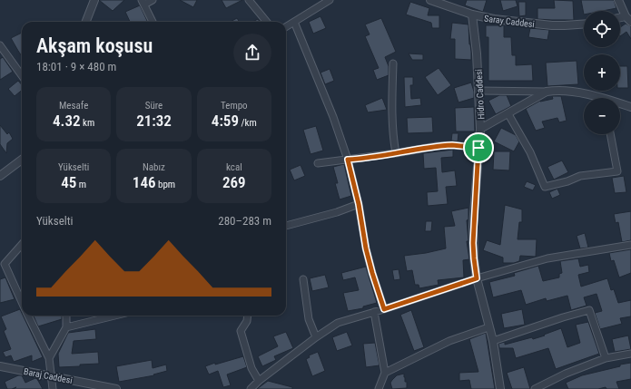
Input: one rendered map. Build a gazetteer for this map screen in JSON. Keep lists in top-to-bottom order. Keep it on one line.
{"streets":{"street":["Saray Caddesi","Hidro Caddesi","Baraj Caddesi"]},"crossings":[["Saray Caddesi","Hidro Caddesi"]],"page":{"map_buttons":["+","−"],"heading":["Akşam koşusu","18:01 · 9 × 480 m"],"stats":[["Mesafe","4.32 km"],["Süre","21:32"],["Tempo","4:59 /km"],["Yükselti","45 m"],["Nabız","146 bpm"],["kcal","269"]],"chart":["Yükselti","280–283 m"]}}
